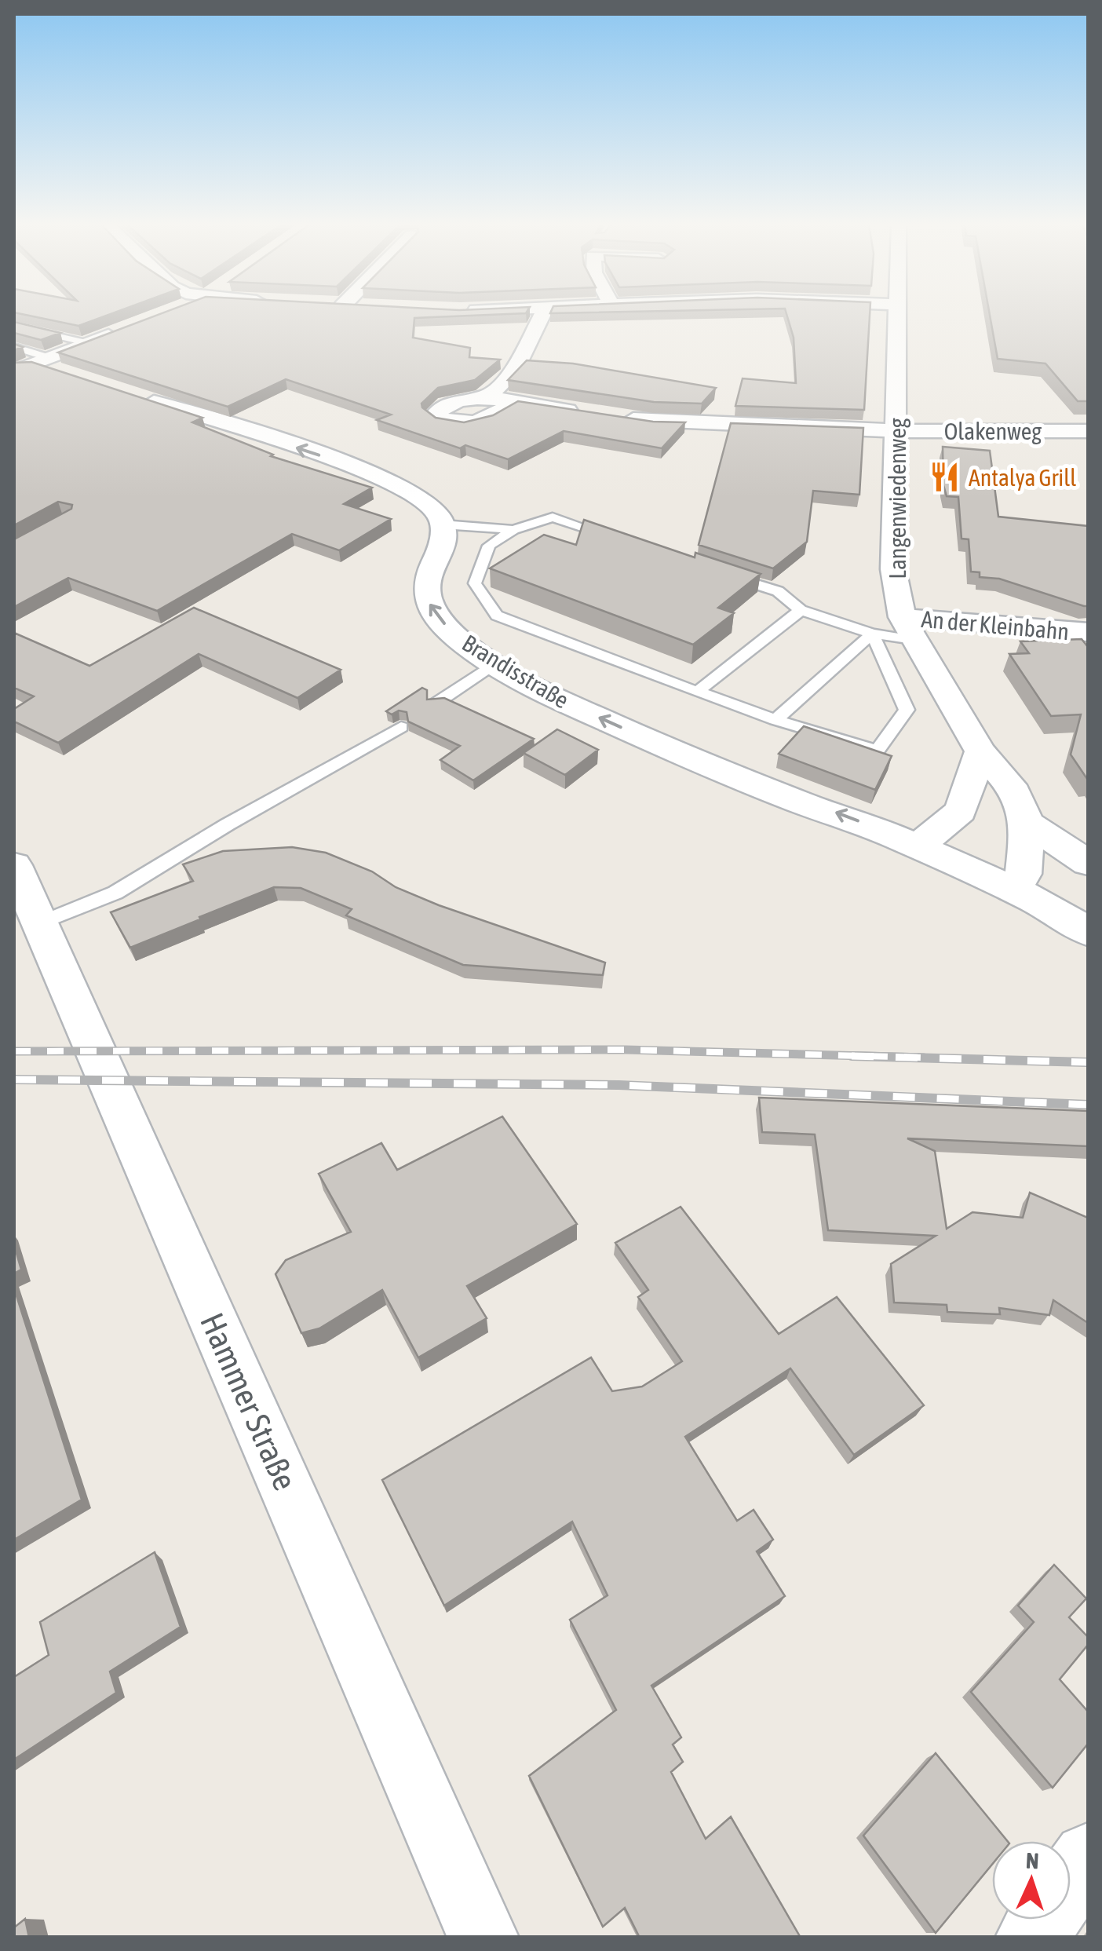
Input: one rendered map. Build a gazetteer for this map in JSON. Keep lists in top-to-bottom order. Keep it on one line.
{"streets":{"street":["Olakenweg","Langenwiedenweg","An der Kleinbahn","Brandisstraße","Hammer Straße"]},"crossings":[["Olakenweg","Langenwiedenweg"],["Langenwiedenweg","An der Kleinbahn"],["Langenwiedenweg","Brandisstraße"]],"one_way":["Brandisstraße"],"places":{"restaurant":["Antalya Grill"]},"north":"top"}
